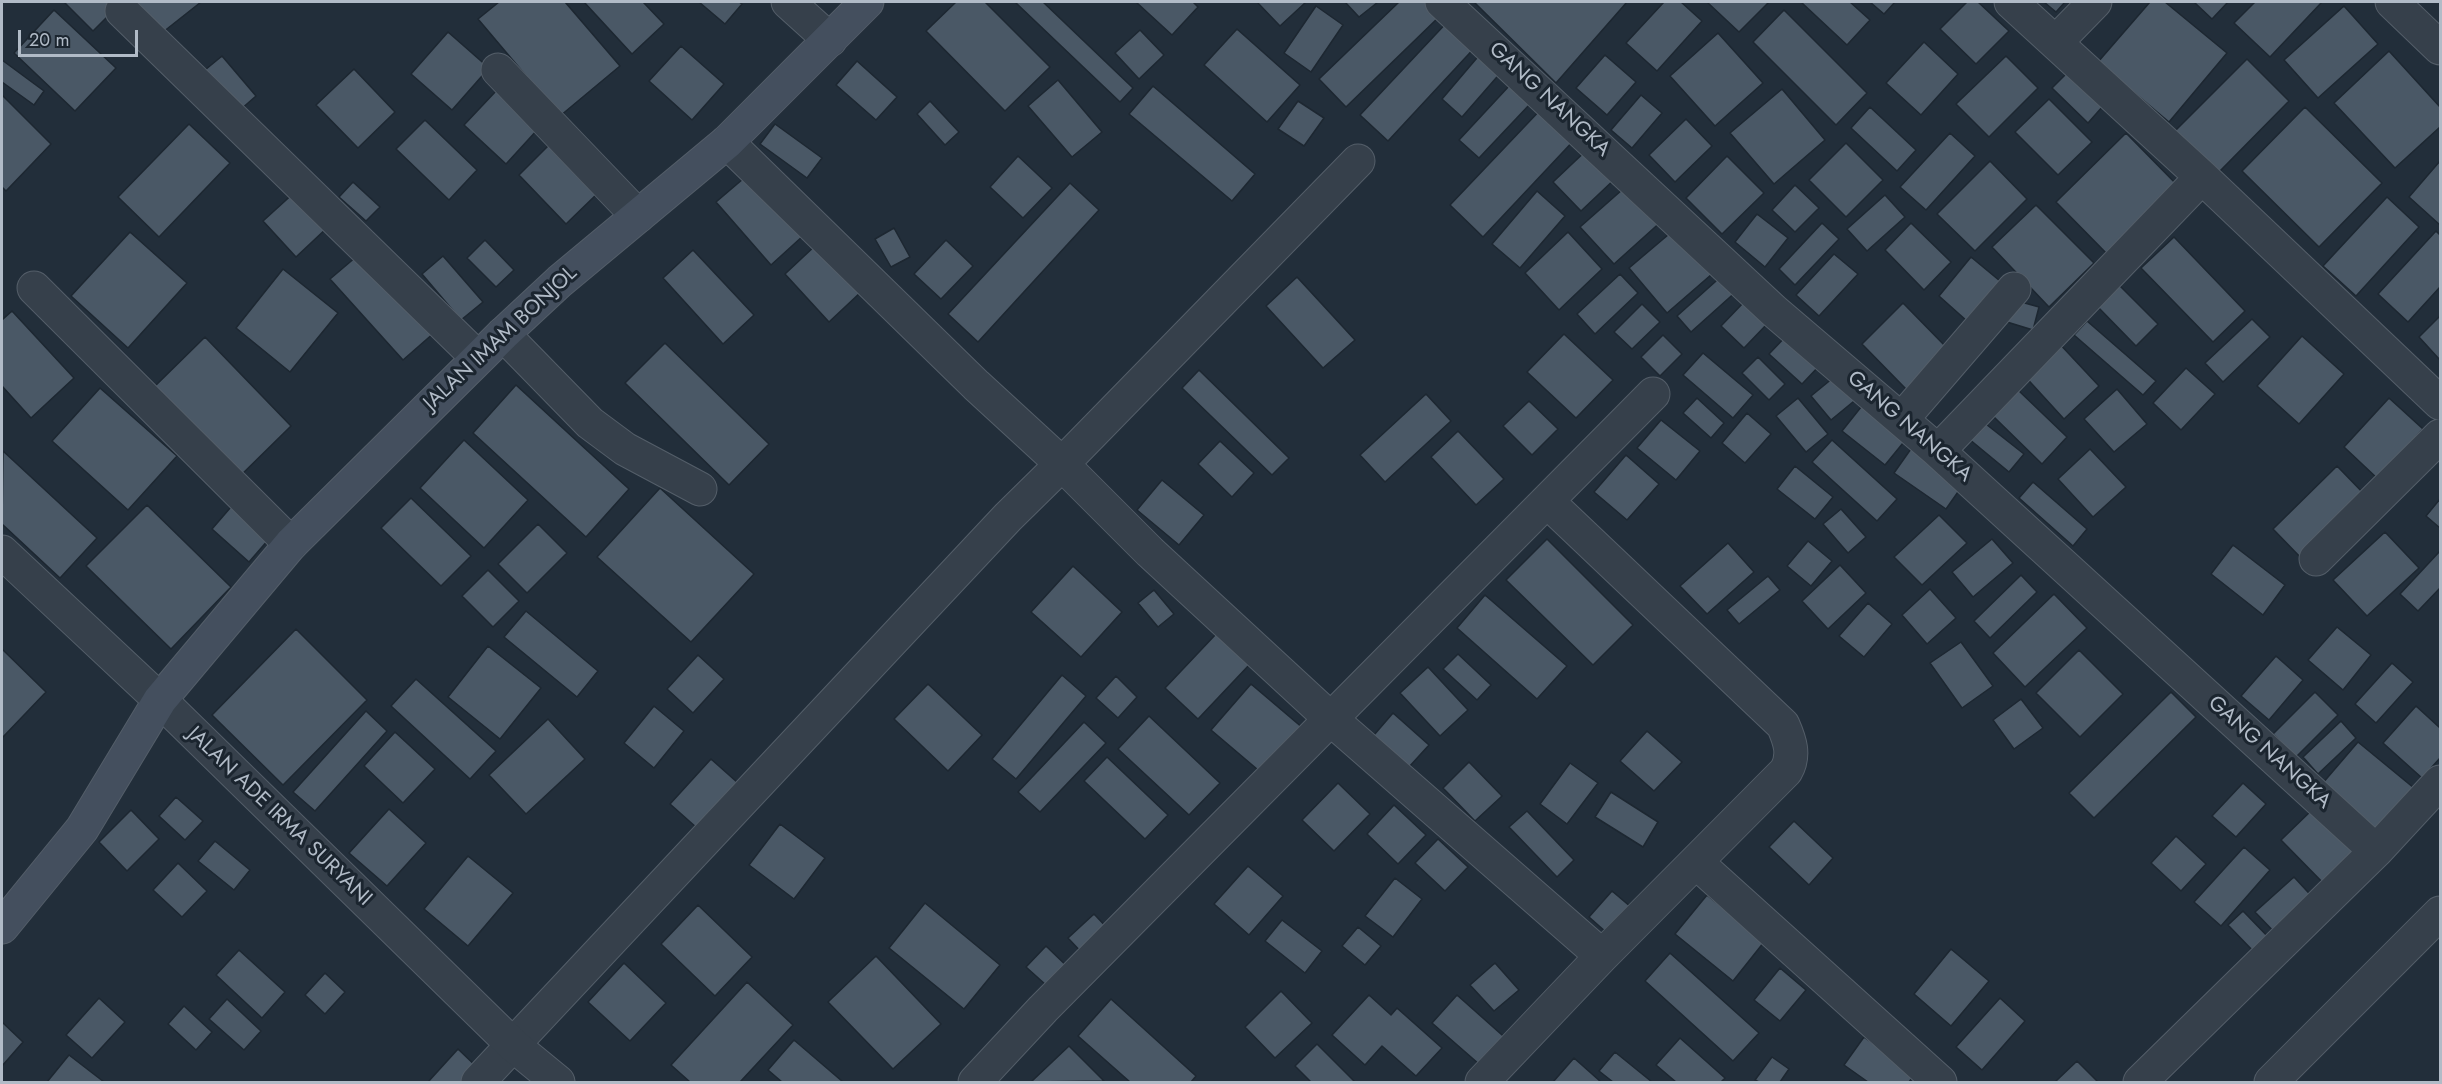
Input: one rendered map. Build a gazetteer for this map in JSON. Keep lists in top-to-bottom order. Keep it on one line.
{"streets":{"main road":["JALAN IMAM BONJOL"],"street":["GANG NANGKA","JALAN ADE IRMA SURYANI"]},"crossings":[["JALAN IMAM BONJOL","JALAN ADE IRMA SURYANI"]],"scale_bar":"20 m"}
